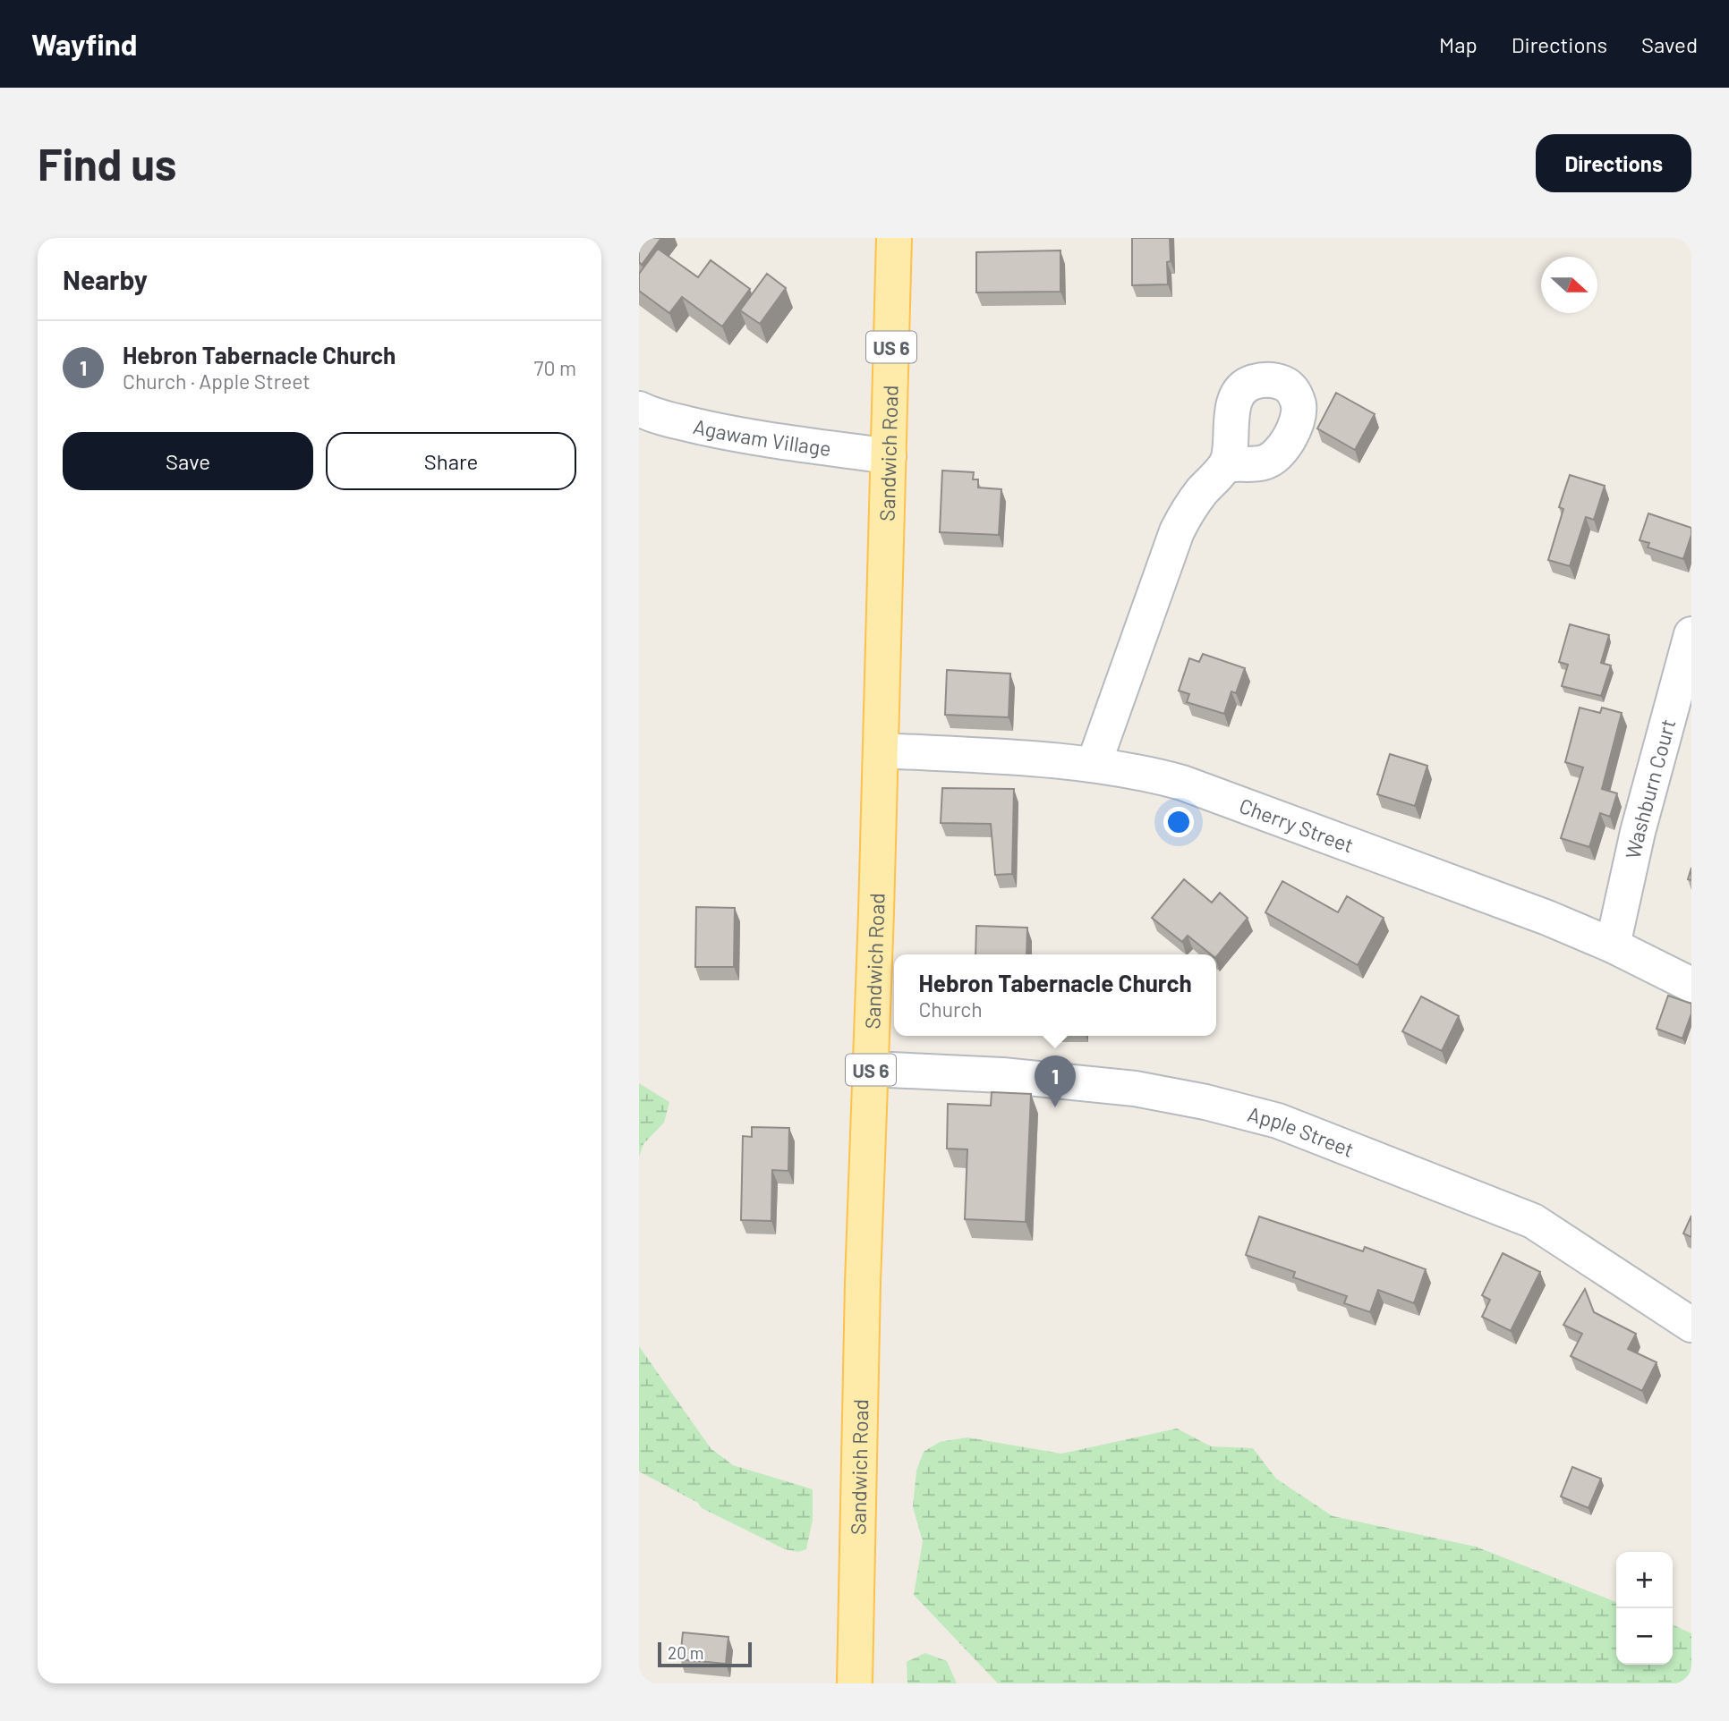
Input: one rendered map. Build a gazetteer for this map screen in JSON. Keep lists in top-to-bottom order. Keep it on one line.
{"streets":{"main road":["US 6","Sandwich Road"],"street":["Agawam Village","Washburn Court","Cherry Street","Apple Street"]},"crossings":[["Agawam Village","Sandwich Road"],["Sandwich Road","Cherry Street"],["Sandwich Road","Apple Street"],["Washburn Court","Cherry Street"]],"scale_bar":"20 m","north":"right","page":{"header":"Wayfind","nav":["Map","Directions","Saved"],"buttons":["Directions",["Save","Share"]],"title":"Find us","heading":"Nearby","list":[{"mark":"1","name":"Hebron Tabernacle Church","note":"Church · Apple Street","value":"70 m"}],"popup":["Hebron Tabernacle Church","Church"],"pins":"1","map_buttons":["+","−"],"scale":"20 m"}}
